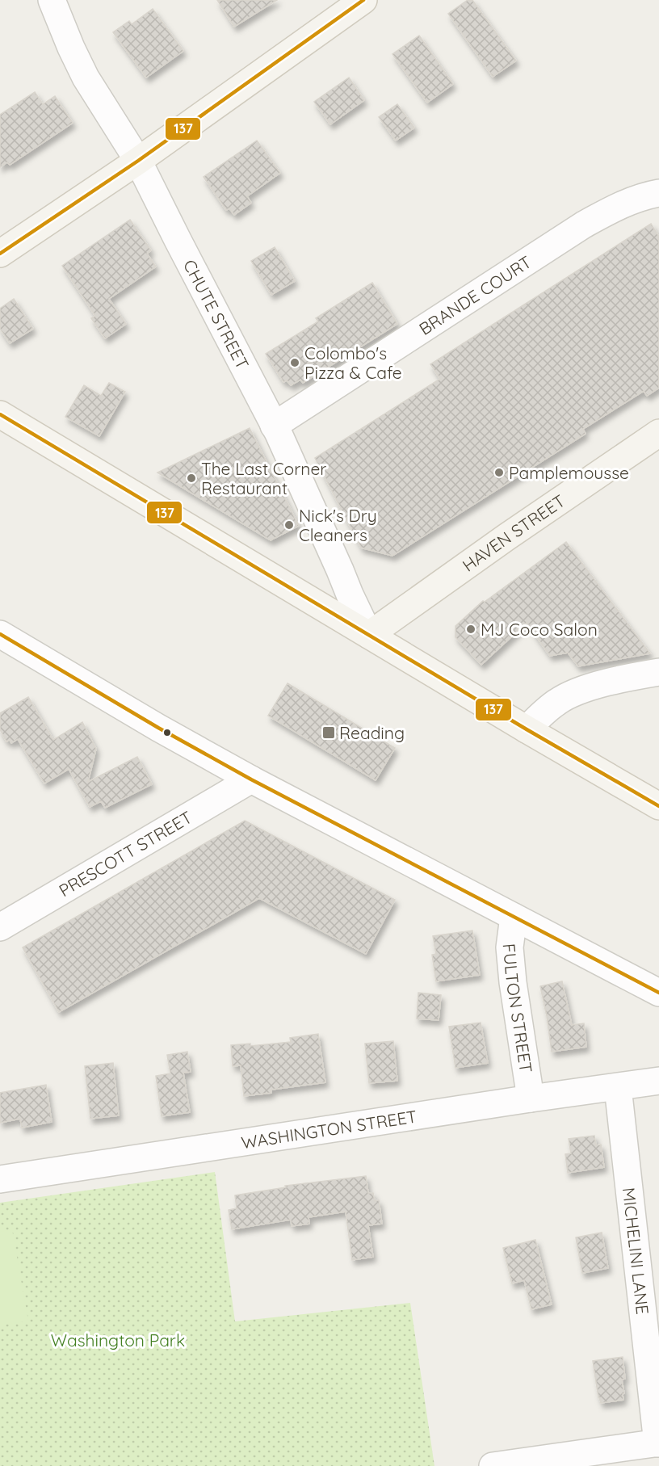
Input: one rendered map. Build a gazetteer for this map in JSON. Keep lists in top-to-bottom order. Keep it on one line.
{"streets":{"street":["BRANDE COURT","CHUTE STREET","HAVEN STREET","PRESCOTT STREET","FULTON STREET","WASHINGTON STREET","MICHELINI LANE"]},"crossings":[["BRANDE COURT","CHUTE STREET"],["CHUTE STREET","HAVEN STREET"],["FULTON STREET","WASHINGTON STREET"],["WASHINGTON STREET","MICHELINI LANE"]],"parks":["Washington Park"],"places":{"other":["Colombo's Pizza & Cafe","Pamplemousse","The Last Corner Restaurant","Nick's Dry Cleaners","MJ Coco Salon"],"transit":["Reading"]},"lines":["transit line 137"]}
